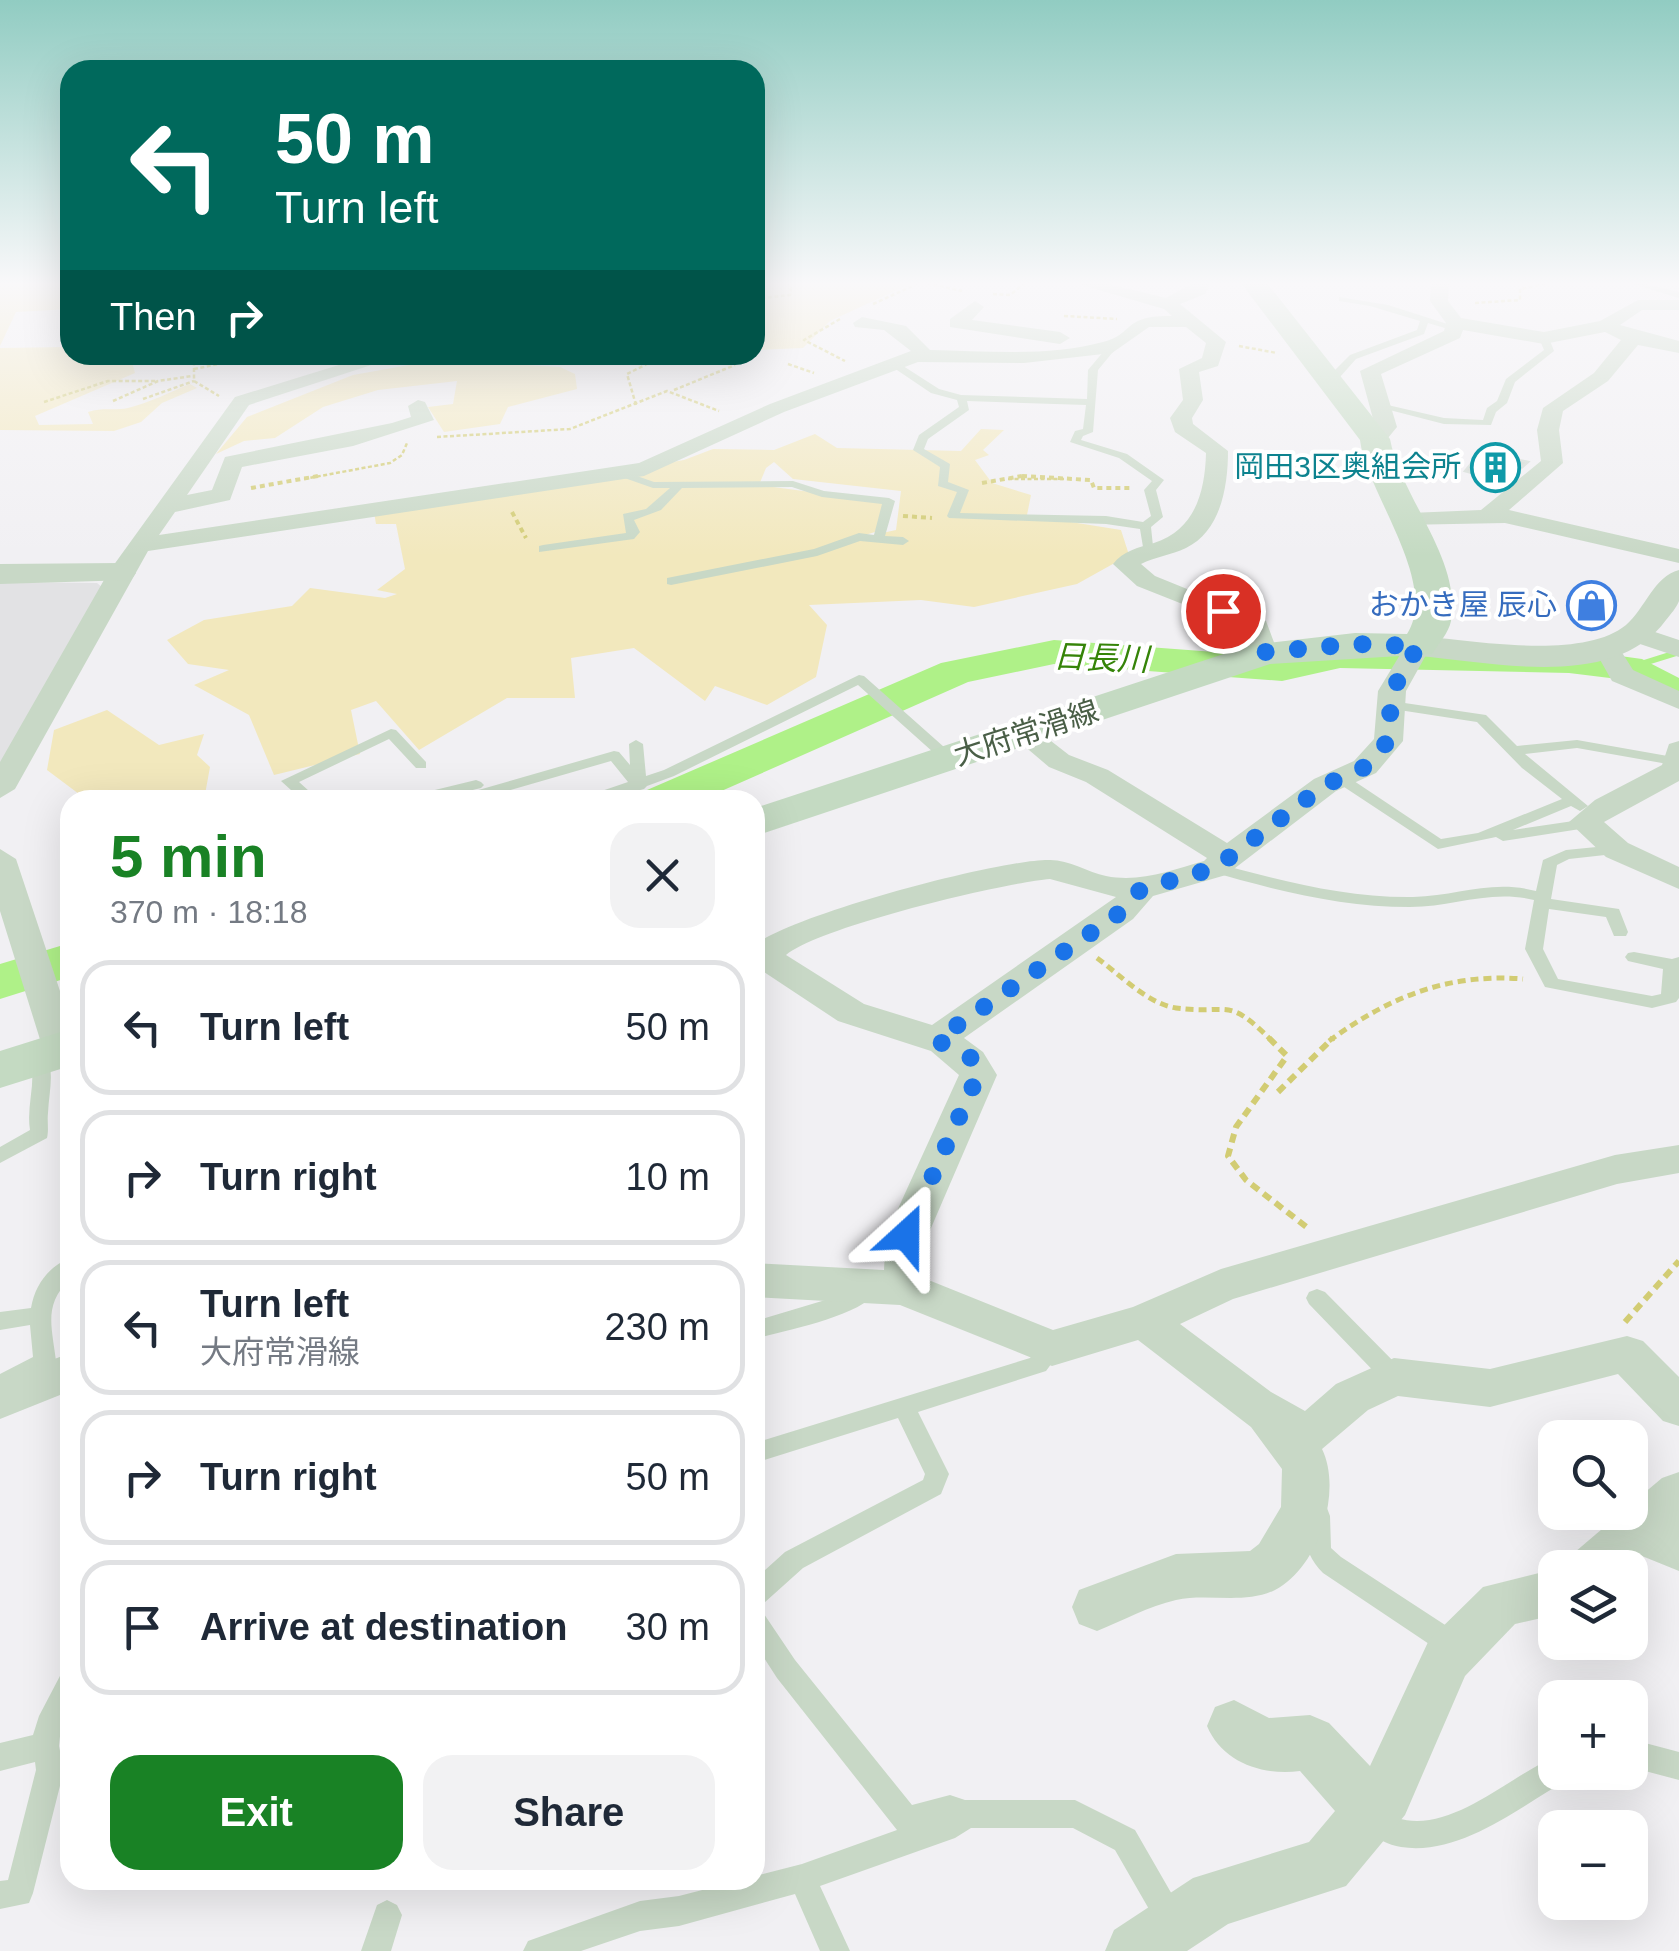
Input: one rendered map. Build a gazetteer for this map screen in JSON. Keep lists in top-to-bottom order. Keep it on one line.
{"streets":{"main road":["大府常滑線"]},"water":["日長川"],"places":{"building":["岡田3区奥組会所"],"shop":["おかき屋 辰心"]},"page":{"turn":["50 m","Turn left"],"then":"Then","heading":["5 min","370 m · 18:18"],"list":[{"name":"Turn left","value":"50 m"},{"name":"Turn right","value":"10 m"},{"name":"Turn left","note":"大府常滑線","value":"230 m"},{"name":"Turn right","value":"50 m"},{"name":"Arrive at destination","value":"30 m"}],"map_buttons":["+","−"],"buttons":["Exit","Share"]}}
